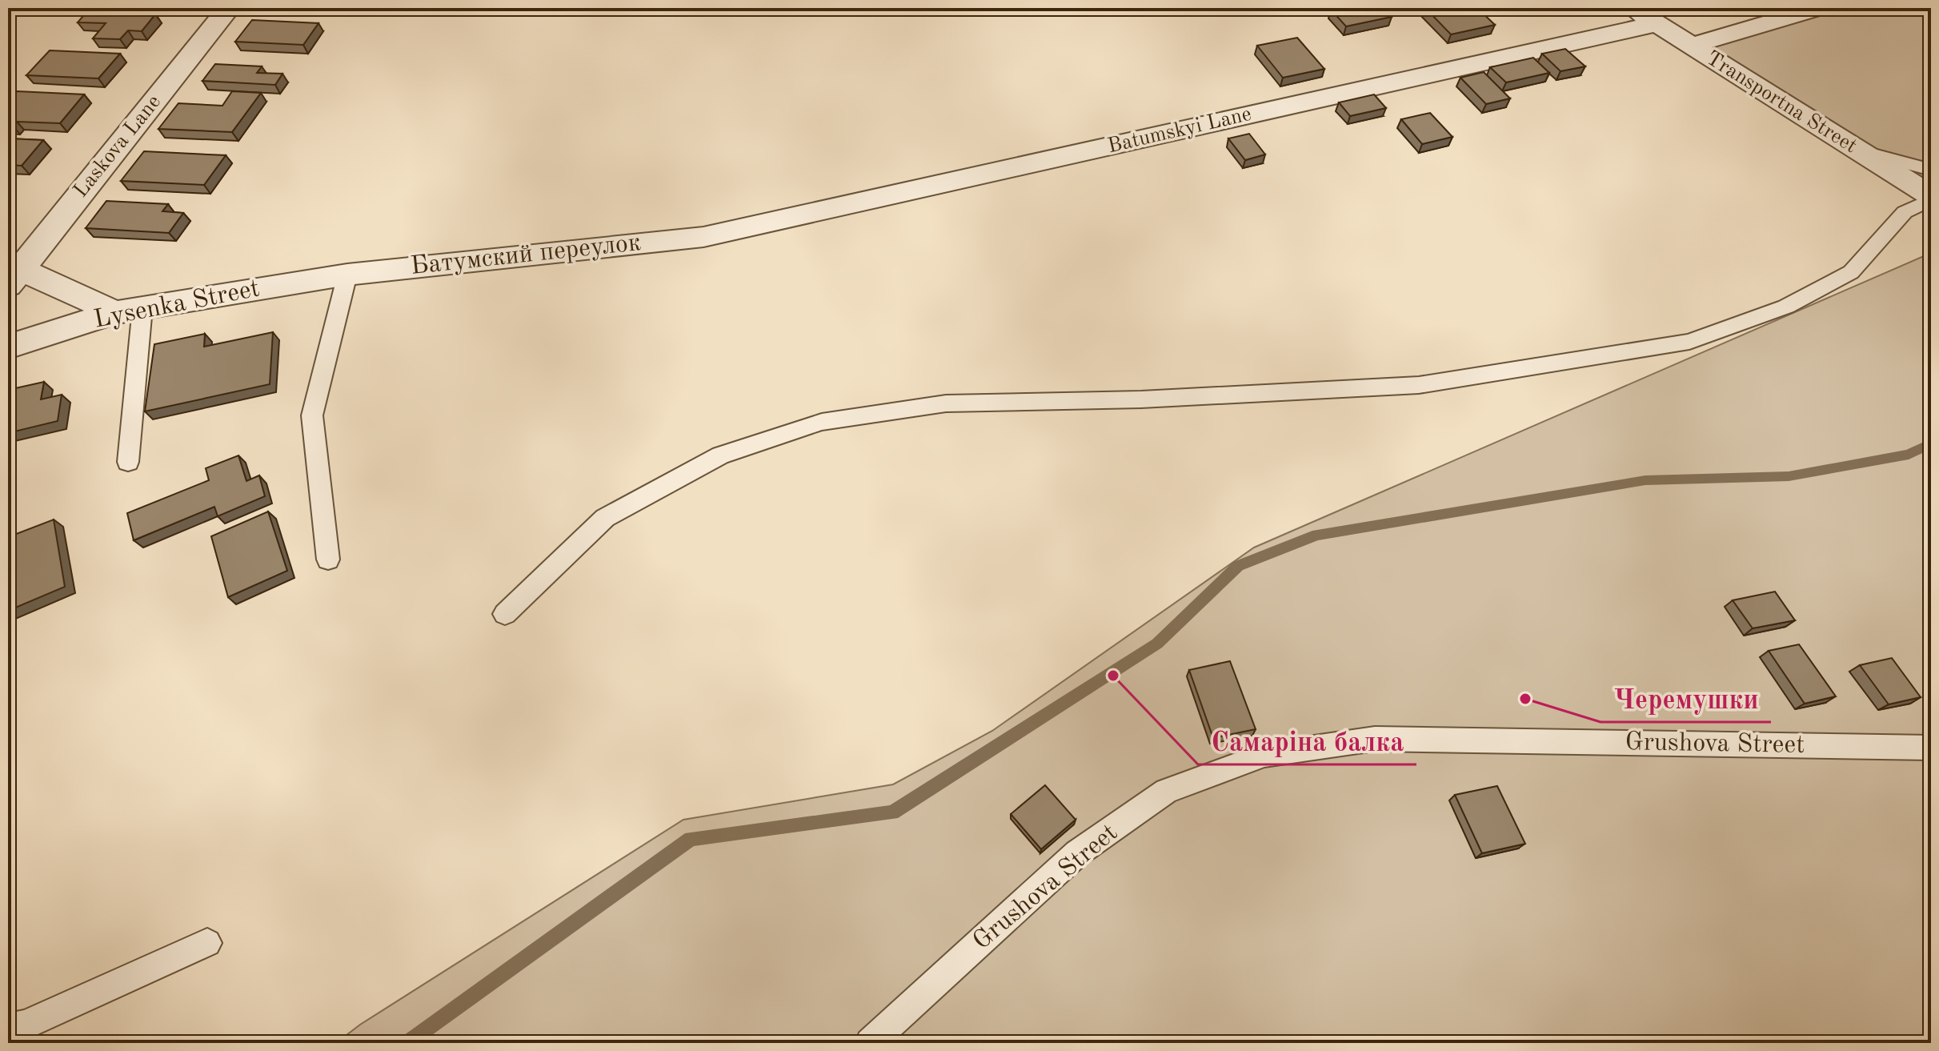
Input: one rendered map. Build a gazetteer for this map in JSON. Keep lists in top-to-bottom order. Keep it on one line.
{"streets":{"street":["Transportna Street","Batumskyi Lane","Laskova Lane","Батумский переулок","Lysenka Street"],"lane":["Grushova Street"]},"crossings":[["Transportna Street","Batumskyi Lane"],["Batumskyi Lane","Батумский переулок"],["Батумский переулок","Lysenka Street"]],"places":["Самаріна балка","Черемушки"]}
